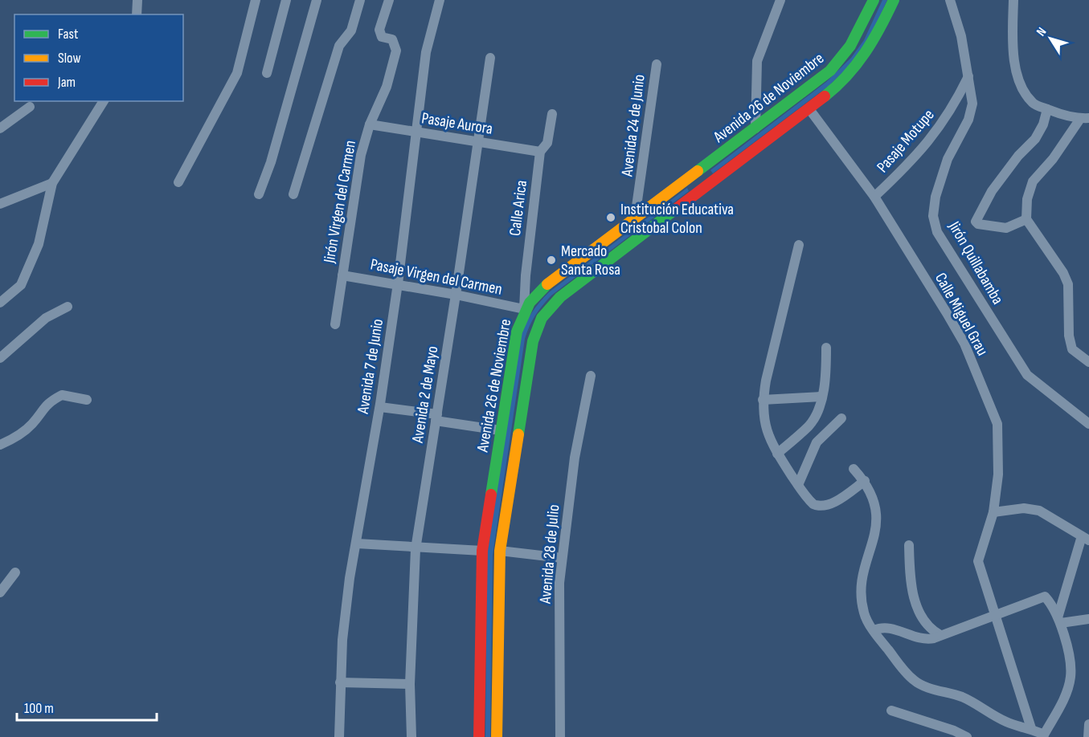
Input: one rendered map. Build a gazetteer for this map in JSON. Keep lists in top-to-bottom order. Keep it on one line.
{"streets":{"main road":["Avenida 26 de Noviembre"],"street":["Pasaje Aurora","Avenida 24 de Junio","Pasaje Motupe","Jirón Virgen del Carmen","Calle Arica","Jirón Quillabamba","Pasaje Virgen del Carmen","Calle Miguel Grau","Avenida 7 de Junio","Avenida 2 de Mayo","Avenida 28 de Julio"]},"crossings":[["Avenida 26 de Noviembre","Avenida 24 de Junio"],["Avenida 26 de Noviembre","Calle Arica"],["Avenida 26 de Noviembre","Pasaje Virgen del Carmen"],["Avenida 26 de Noviembre","Calle Miguel Grau"],["Pasaje Aurora","Jirón Virgen del Carmen"],["Pasaje Aurora","Calle Arica"],["Pasaje Aurora","Avenida 7 de Junio"],["Pasaje Aurora","Avenida 2 de Mayo"],["Pasaje Motupe","Jirón Quillabamba"],["Pasaje Motupe","Calle Miguel Grau"],["Jirón Virgen del Carmen","Pasaje Virgen del Carmen"],["Calle Arica","Pasaje Virgen del Carmen"],["Pasaje Virgen del Carmen","Avenida 7 de Junio"],["Pasaje Virgen del Carmen","Avenida 2 de Mayo"]],"places":["Institución Educativa Cristobal Colon","Mercado Santa Rosa"],"legend":["Fast","Slow","Jam"],"scale_bar":"100 m","north":"top left"}
